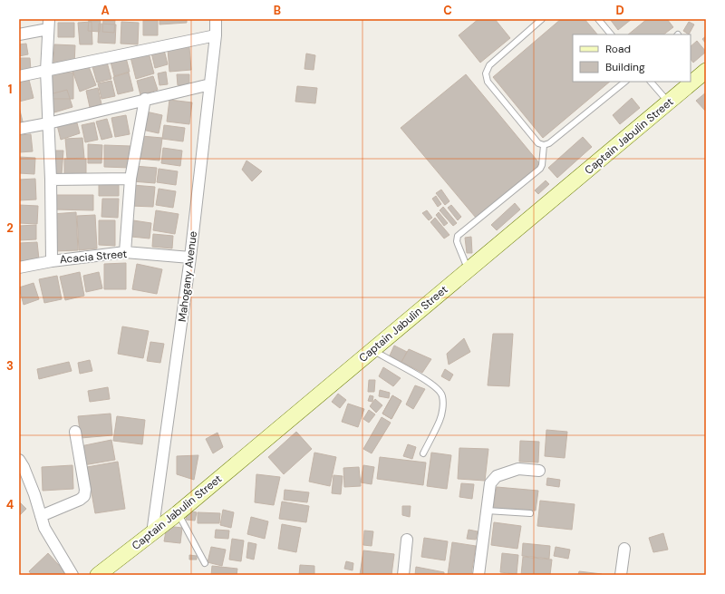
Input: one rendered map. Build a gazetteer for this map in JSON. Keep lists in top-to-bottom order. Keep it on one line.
{"streets":{"street":["Captain Jabulin Street","Acacia Street","Mahogany Avenue"]},"crossings":[["Captain Jabulin Street","Mahogany Avenue"],["Acacia Street","Mahogany Avenue"]],"legend":["Road","Building"],"grid":{"columns":["A","B","C","D"],"rows":["1","2","3","4"]}}
